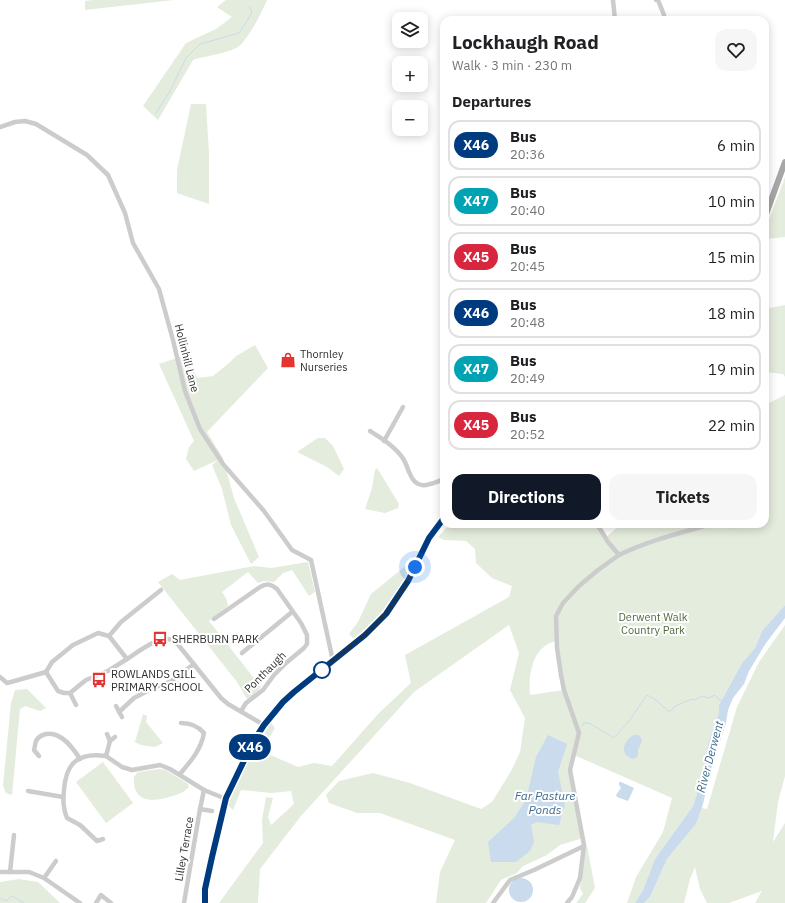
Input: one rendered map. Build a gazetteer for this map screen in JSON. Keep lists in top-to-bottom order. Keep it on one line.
{"streets":{"street":["Hollinhill Lane","Ponthaugh","Lilley Terrace"]},"water":["River Derwent","Far Pasture Ponds"],"parks":["Derwent Walk Country Park"],"places":{"shop":["Thornley Nurseries"],"bus stop":["SHERBURN PARK","ROWLANDS GILL PRIMARY SCHOOL"]},"lines":["bus line X46"],"page":{"on_map":"X46","map_buttons":["+","−"],"heading":[["Lockhaugh Road","Walk · 3 min · 230 m"],"Departures"],"list":[{"mark":"X46","name":"Bus","note":"20:36","value":"6 min"},{"mark":"X47","name":"Bus","note":"20:40","value":"10 min"},{"mark":"X45","name":"Bus","note":"20:45","value":"15 min"},{"mark":"X46","name":"Bus","note":"20:48","value":"18 min"},{"mark":"X47","name":"Bus","note":"20:49","value":"19 min"},{"mark":"X45","name":"Bus","note":"20:52","value":"22 min"}],"buttons":["Directions","Tickets"]}}
